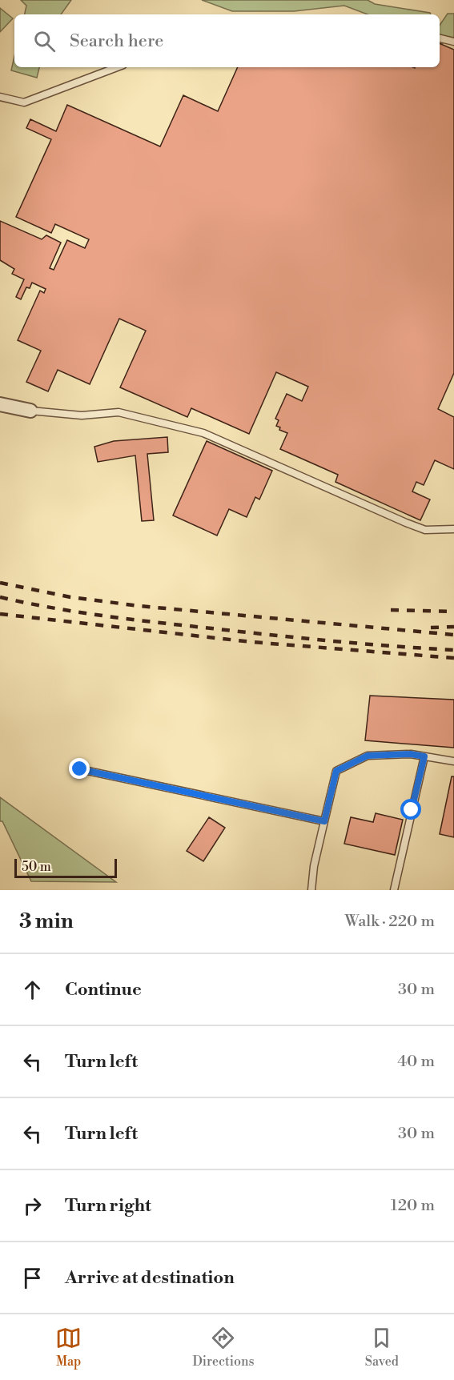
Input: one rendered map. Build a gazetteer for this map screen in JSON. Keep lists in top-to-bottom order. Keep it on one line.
{"scale_bar":"50 m","page":{"search":"Search here","scale":"50 m","heading":["3 min","Walk · 220 m"],"list":[["Continue","30 m"],["Turn left","40 m"],["Turn left","30 m"],["Turn right","120 m"],"Arrive at destination"],"nav":["Map","Directions","Saved"]}}
